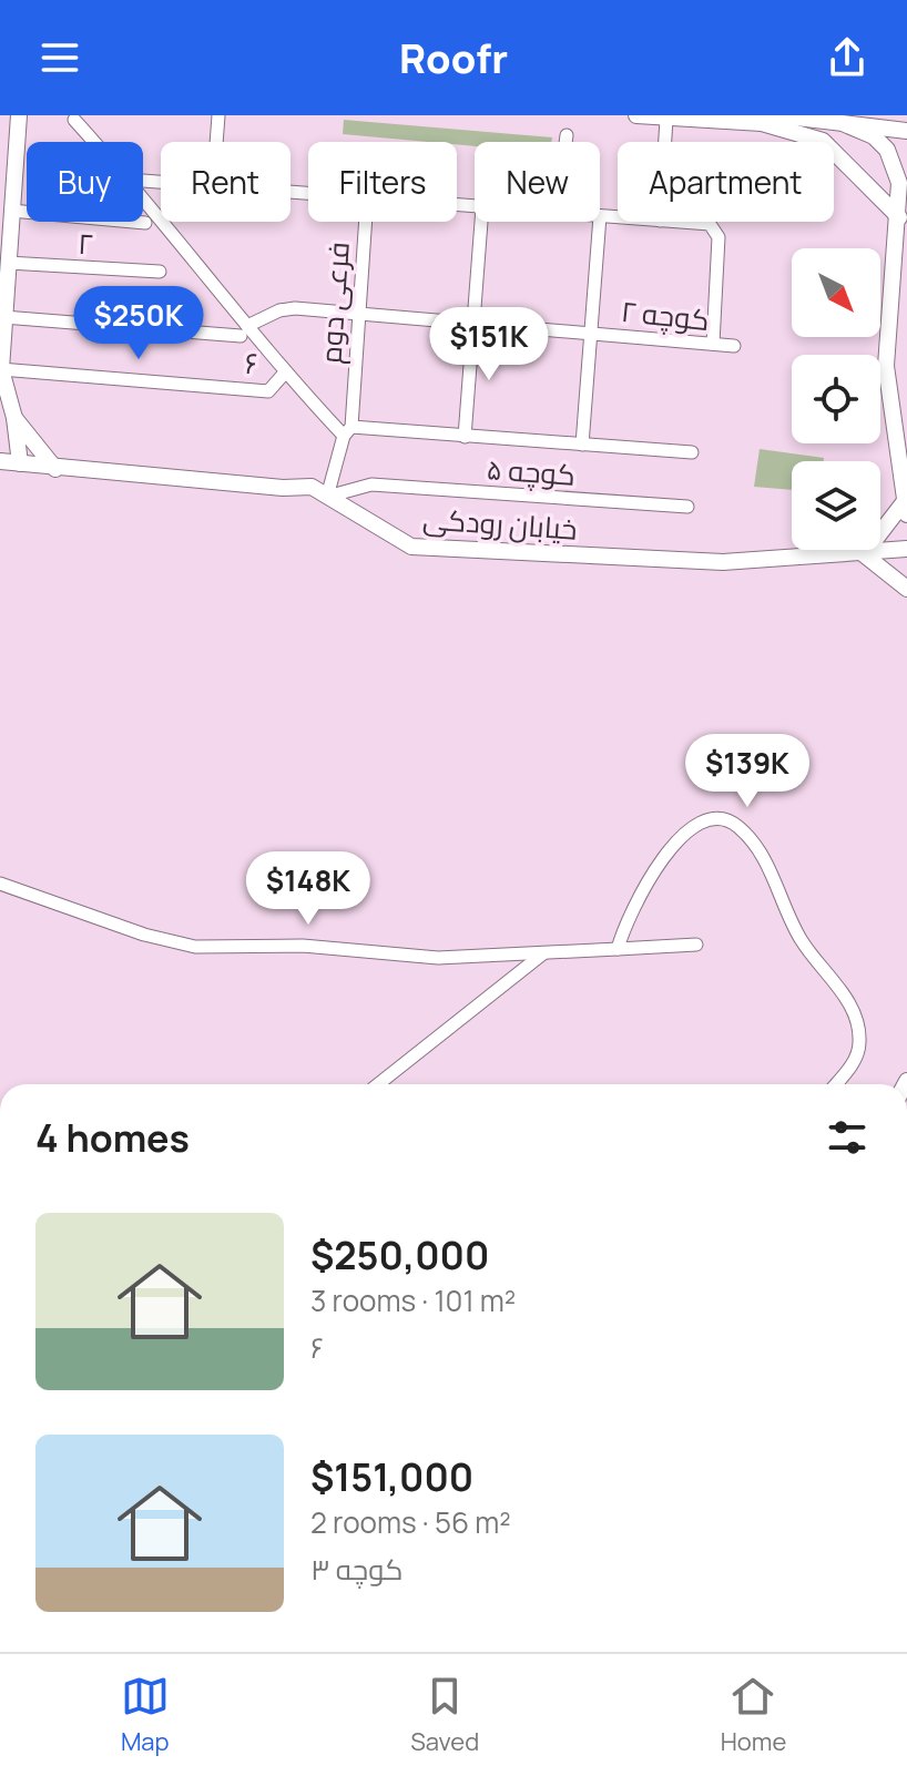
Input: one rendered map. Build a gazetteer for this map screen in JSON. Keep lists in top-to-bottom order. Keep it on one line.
{"streets":{"main road":["خیابان رودکی"],"street":["۲","فرعی دوم","کوچه ۲","۶","کوچه ۵"]},"crossings":[["فرعی دوم","کوچه ۲"],["فرعی دوم","کوچه ۵"],["فرعی دوم","خیابان رودکی"],["کوچه ۵","خیابان رودکی"]],"north":"bottom right","page":{"header":"Roofr","chip":["Buy","Rent","Filters","New","Apartment"],"price":["$250K","$151K","$139K","$148K"],"heading":"4 homes","list":[{"name":"$250,000","note":"3 rooms · 101 m² · ۶"},{"name":"$151,000","note":"2 rooms · 56 m² · کوچه ۳"}],"tabs":["Map","Saved","Home"]}}
